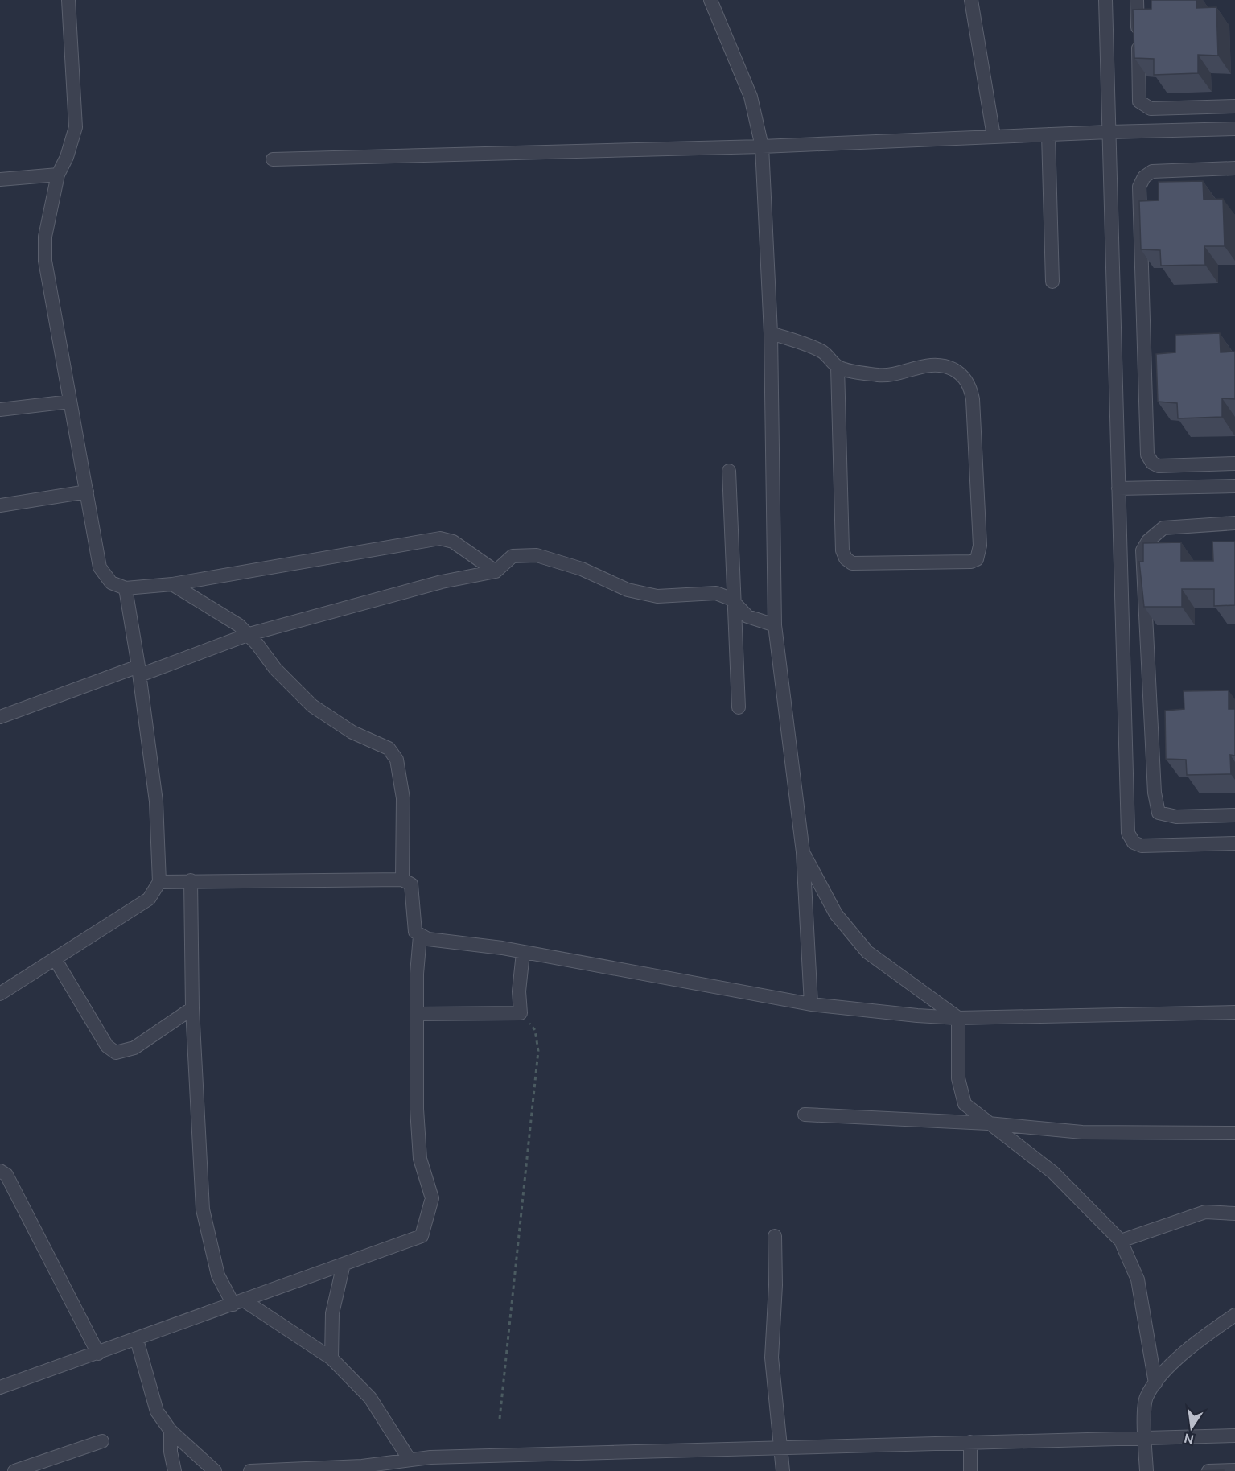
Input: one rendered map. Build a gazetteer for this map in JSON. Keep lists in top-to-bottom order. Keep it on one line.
{"north":"bottom"}
